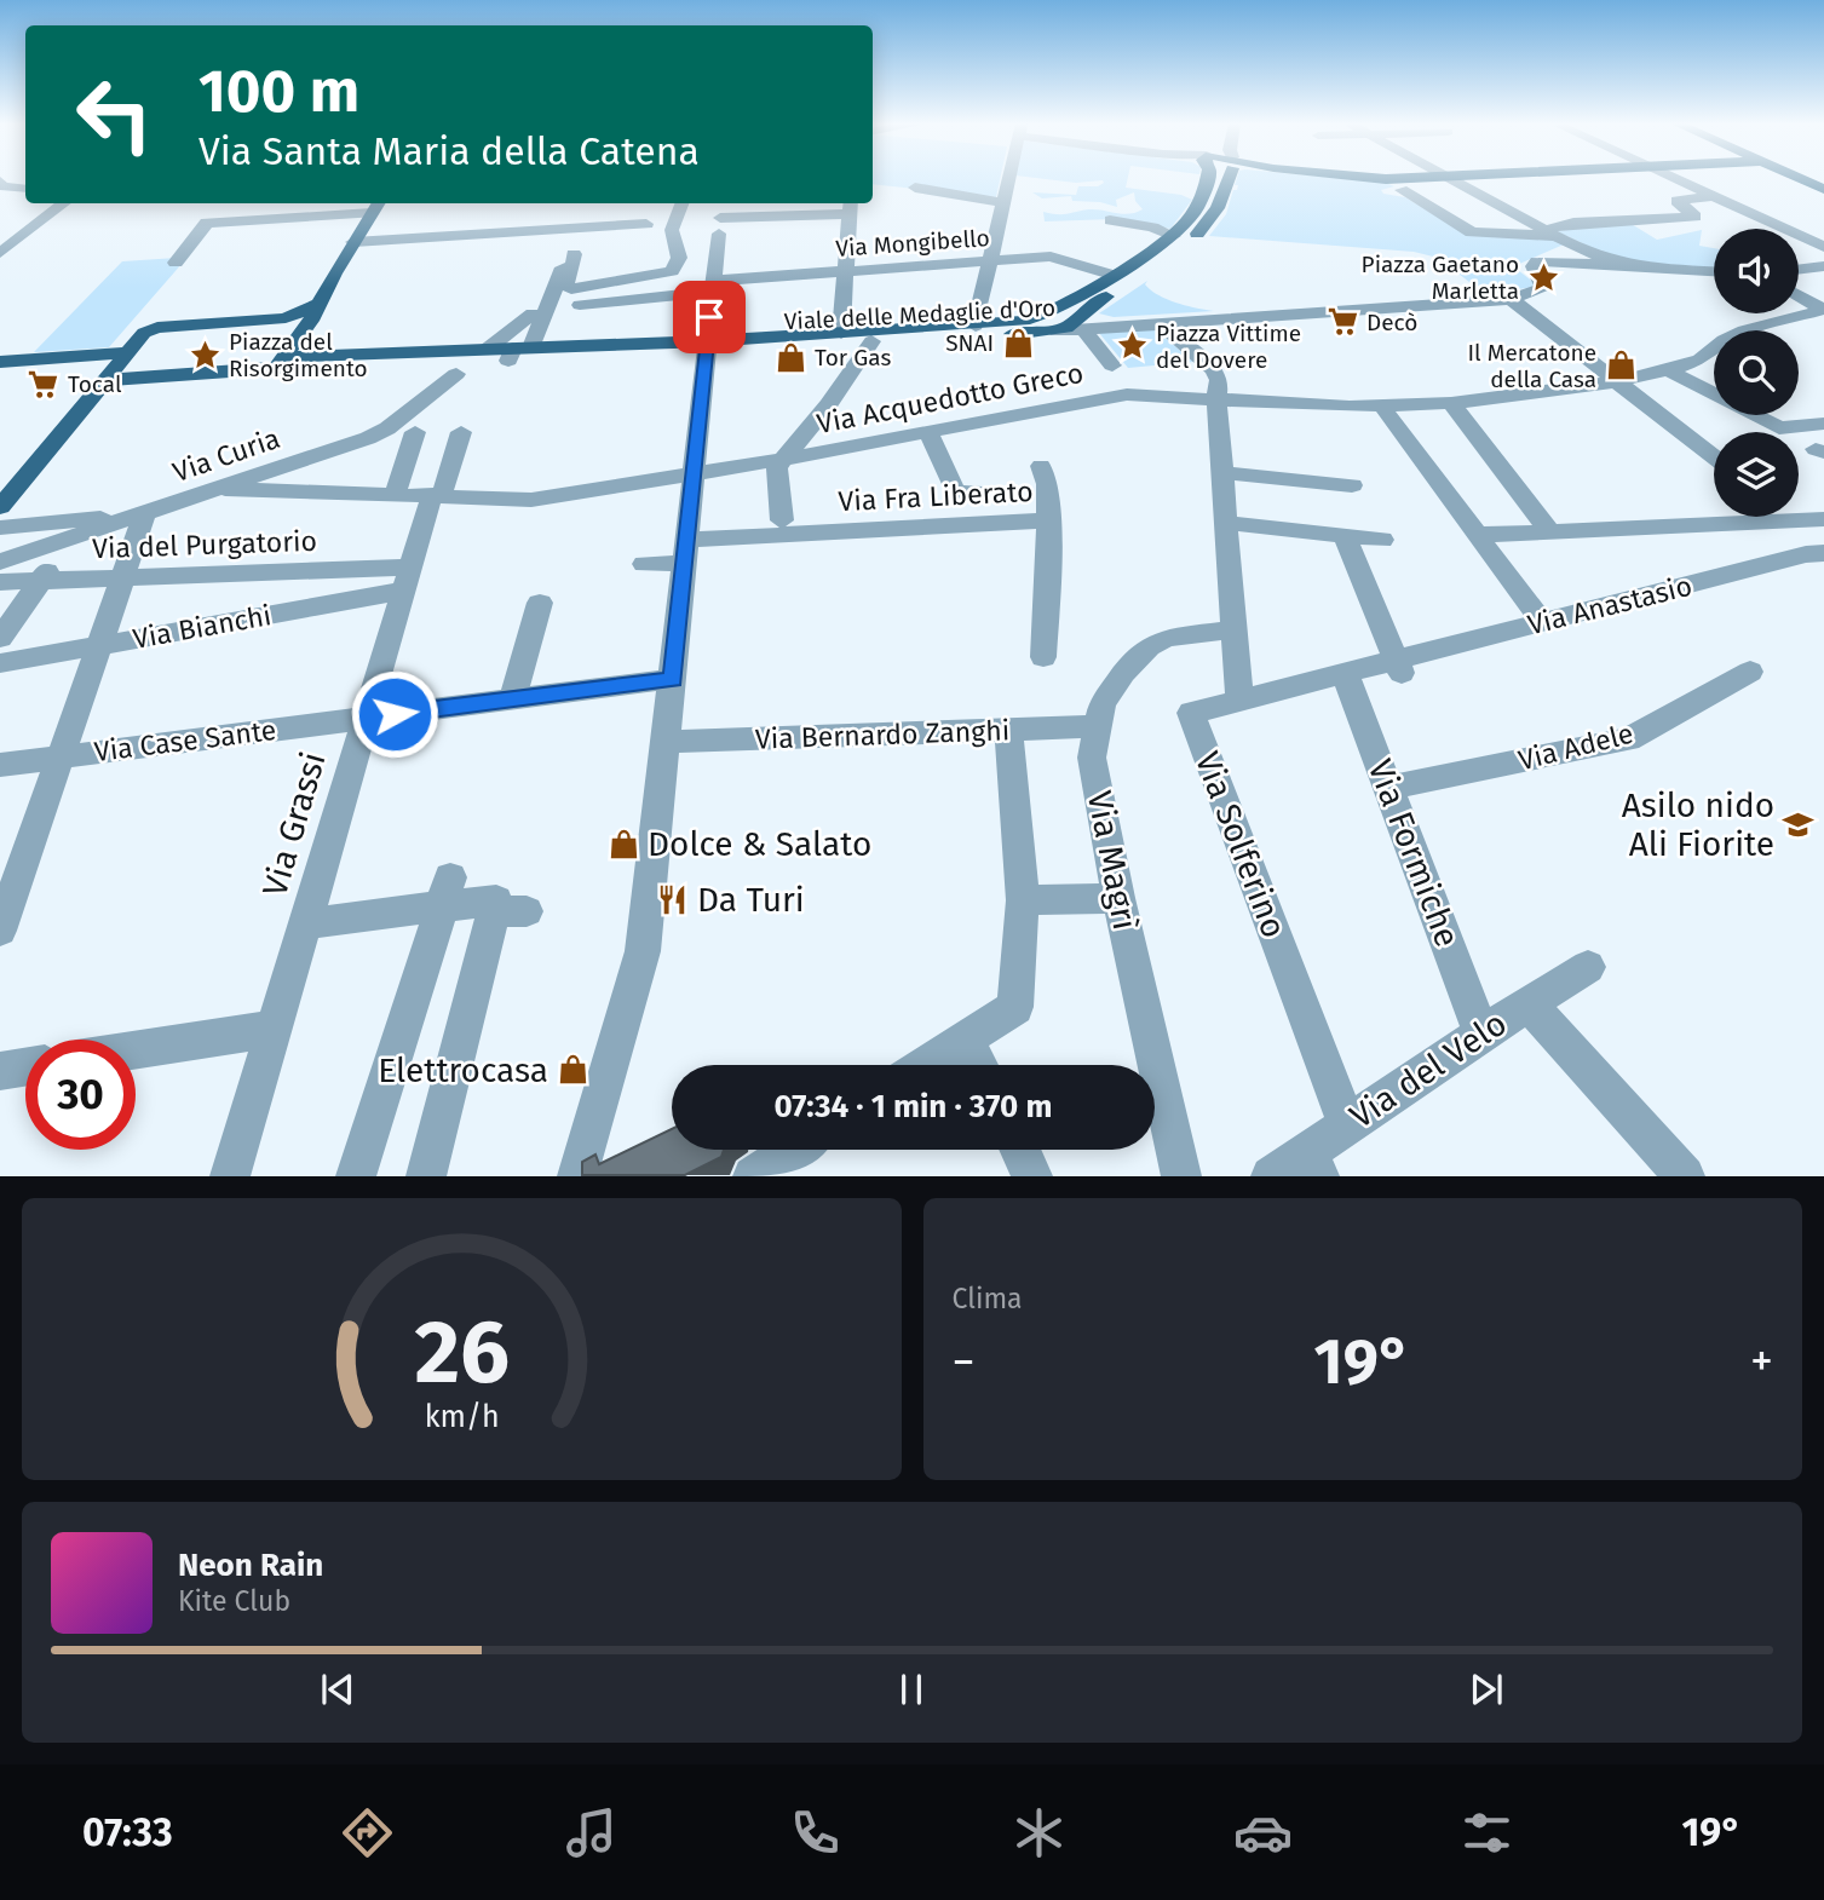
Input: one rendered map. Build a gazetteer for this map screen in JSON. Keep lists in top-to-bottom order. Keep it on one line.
{"streets":{"main road":["Viale delle Medaglie d'Oro"],"street":["Via Mongibello","Via Acquedotto Greco","Via Curia","Via Fra Liberato","Via del Purgatorio","Via Anastasio","Via Bianchi","Via Bernardo Zanghi","Via Case Sante","Via Adele","Via Grassi","Via Solferino","Via Formiche","Via Magrì","Via del Velo"]},"crossings":[["Via Mongibello","Viale delle Medaglie d'Oro"],["Via Acquedotto Greco","Via Curia"],["Via Acquedotto Greco","Via Grassi"],["Via del Purgatorio","Via Bianchi"],["Via del Purgatorio","Via Grassi"],["Via Anastasio","Via Solferino"],["Via Anastasio","Via Formiche"],["Via Bianchi","Via Grassi"],["Via Bernardo Zanghi","Via Magrì"],["Via Case Sante","Via Grassi"],["Via Adele","Via Formiche"],["Via Solferino","Via Formiche"],["Via Solferino","Via del Velo"],["Via Formiche","Via del Velo"]],"places":{"place":["Piazza Gaetano Marletta","Piazza Vittime del Dovere","Piazza del Risorgimento"],"supermarket":["Decò","Tocal"],"shop":["SNAI","Tor Gas","Il Mercatone della Casa","Dolce & Salato","Elettrocasa"],"school or university":["Asilo nido Ali Fiorite"],"restaurant":["Da Turi"]},"page":{"turn":["100 m","Via Santa Maria della Catena"],"limit":"30","trip":"07:34 · 1 min · 370 m","tile":"Clima","heat":["−","19°","+"],"song":["Neon Rain","Kite Club"],"tabs":["07:33","19°"],"gauge":["26","km/h"]}}
